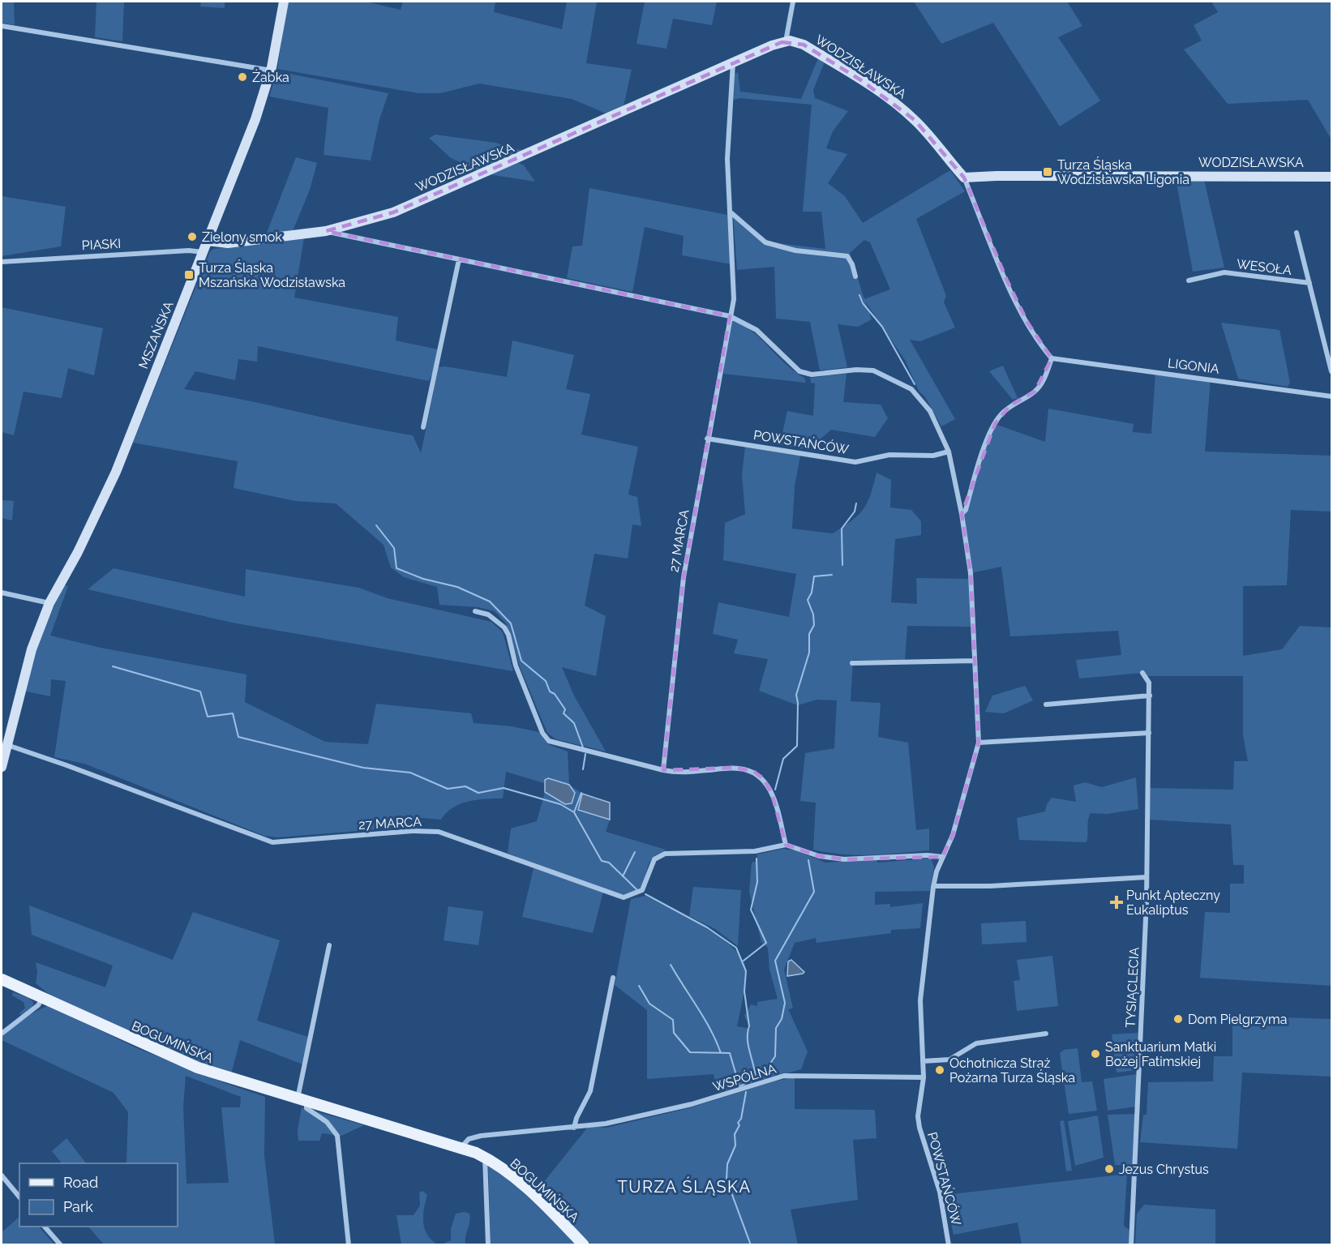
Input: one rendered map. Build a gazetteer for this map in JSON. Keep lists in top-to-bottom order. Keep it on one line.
{"streets":{"main road":["BOGUMIŃSKA"],"street":["WODZISŁAWSKA","PIASKI","WESOŁA","MSZAŃSKA","LIGONIA","POWSTAŃCÓW","27 MARCA","TYSIĄCLECIA","WSPÓLNA"]},"crossings":[["WODZISŁAWSKA","MSZAŃSKA"],["WODZISŁAWSKA","POWSTAŃCÓW"],["WODZISŁAWSKA","27 MARCA"],["PIASKI","MSZAŃSKA"],["MSZAŃSKA","27 MARCA"],["POWSTAŃCÓW","27 MARCA"],["POWSTAŃCÓW","WSPÓLNA"],["BOGUMIŃSKA","WSPÓLNA"]],"districts":["TURZA ŚLĄSKA"],"places":{"other":["Żabka","Zielony smok","Dom Pielgrzyma","Sanktuarium Matki Bożej Fatimskiej","Ochotnicza Straż Pożarna Turza Śląska","Jezus Chrystus"],"transit":["Turza Śląska Wodzisławska Ligonia","Turza Śląska Mszańska Wodzisławska"],"health":["Punkt Apteczny Eukaliptus"]},"legend":["Road","Park"]}
